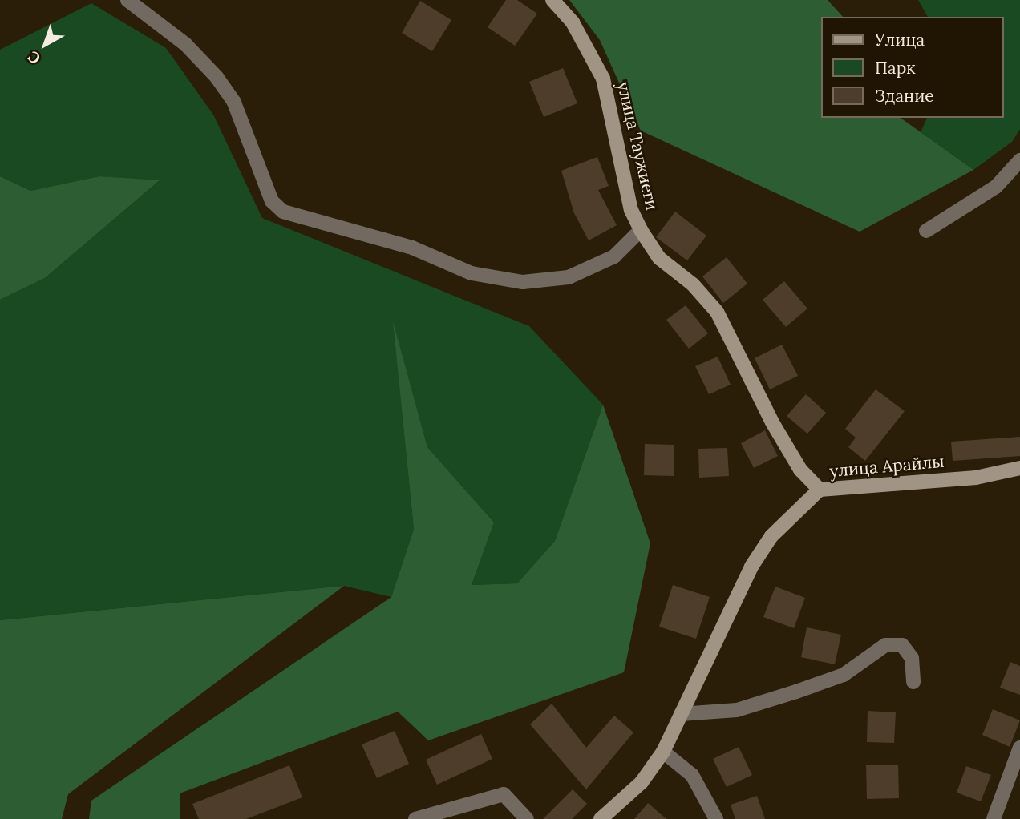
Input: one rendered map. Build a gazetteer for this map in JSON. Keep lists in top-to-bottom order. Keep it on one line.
{"streets":{"street":["улица Таужиеги","улица Арайлы"]},"crossings":[["улица Таужиеги","улица Арайлы"]],"legend":["Улица","Парк","Здание"],"north":"bottom left"}
